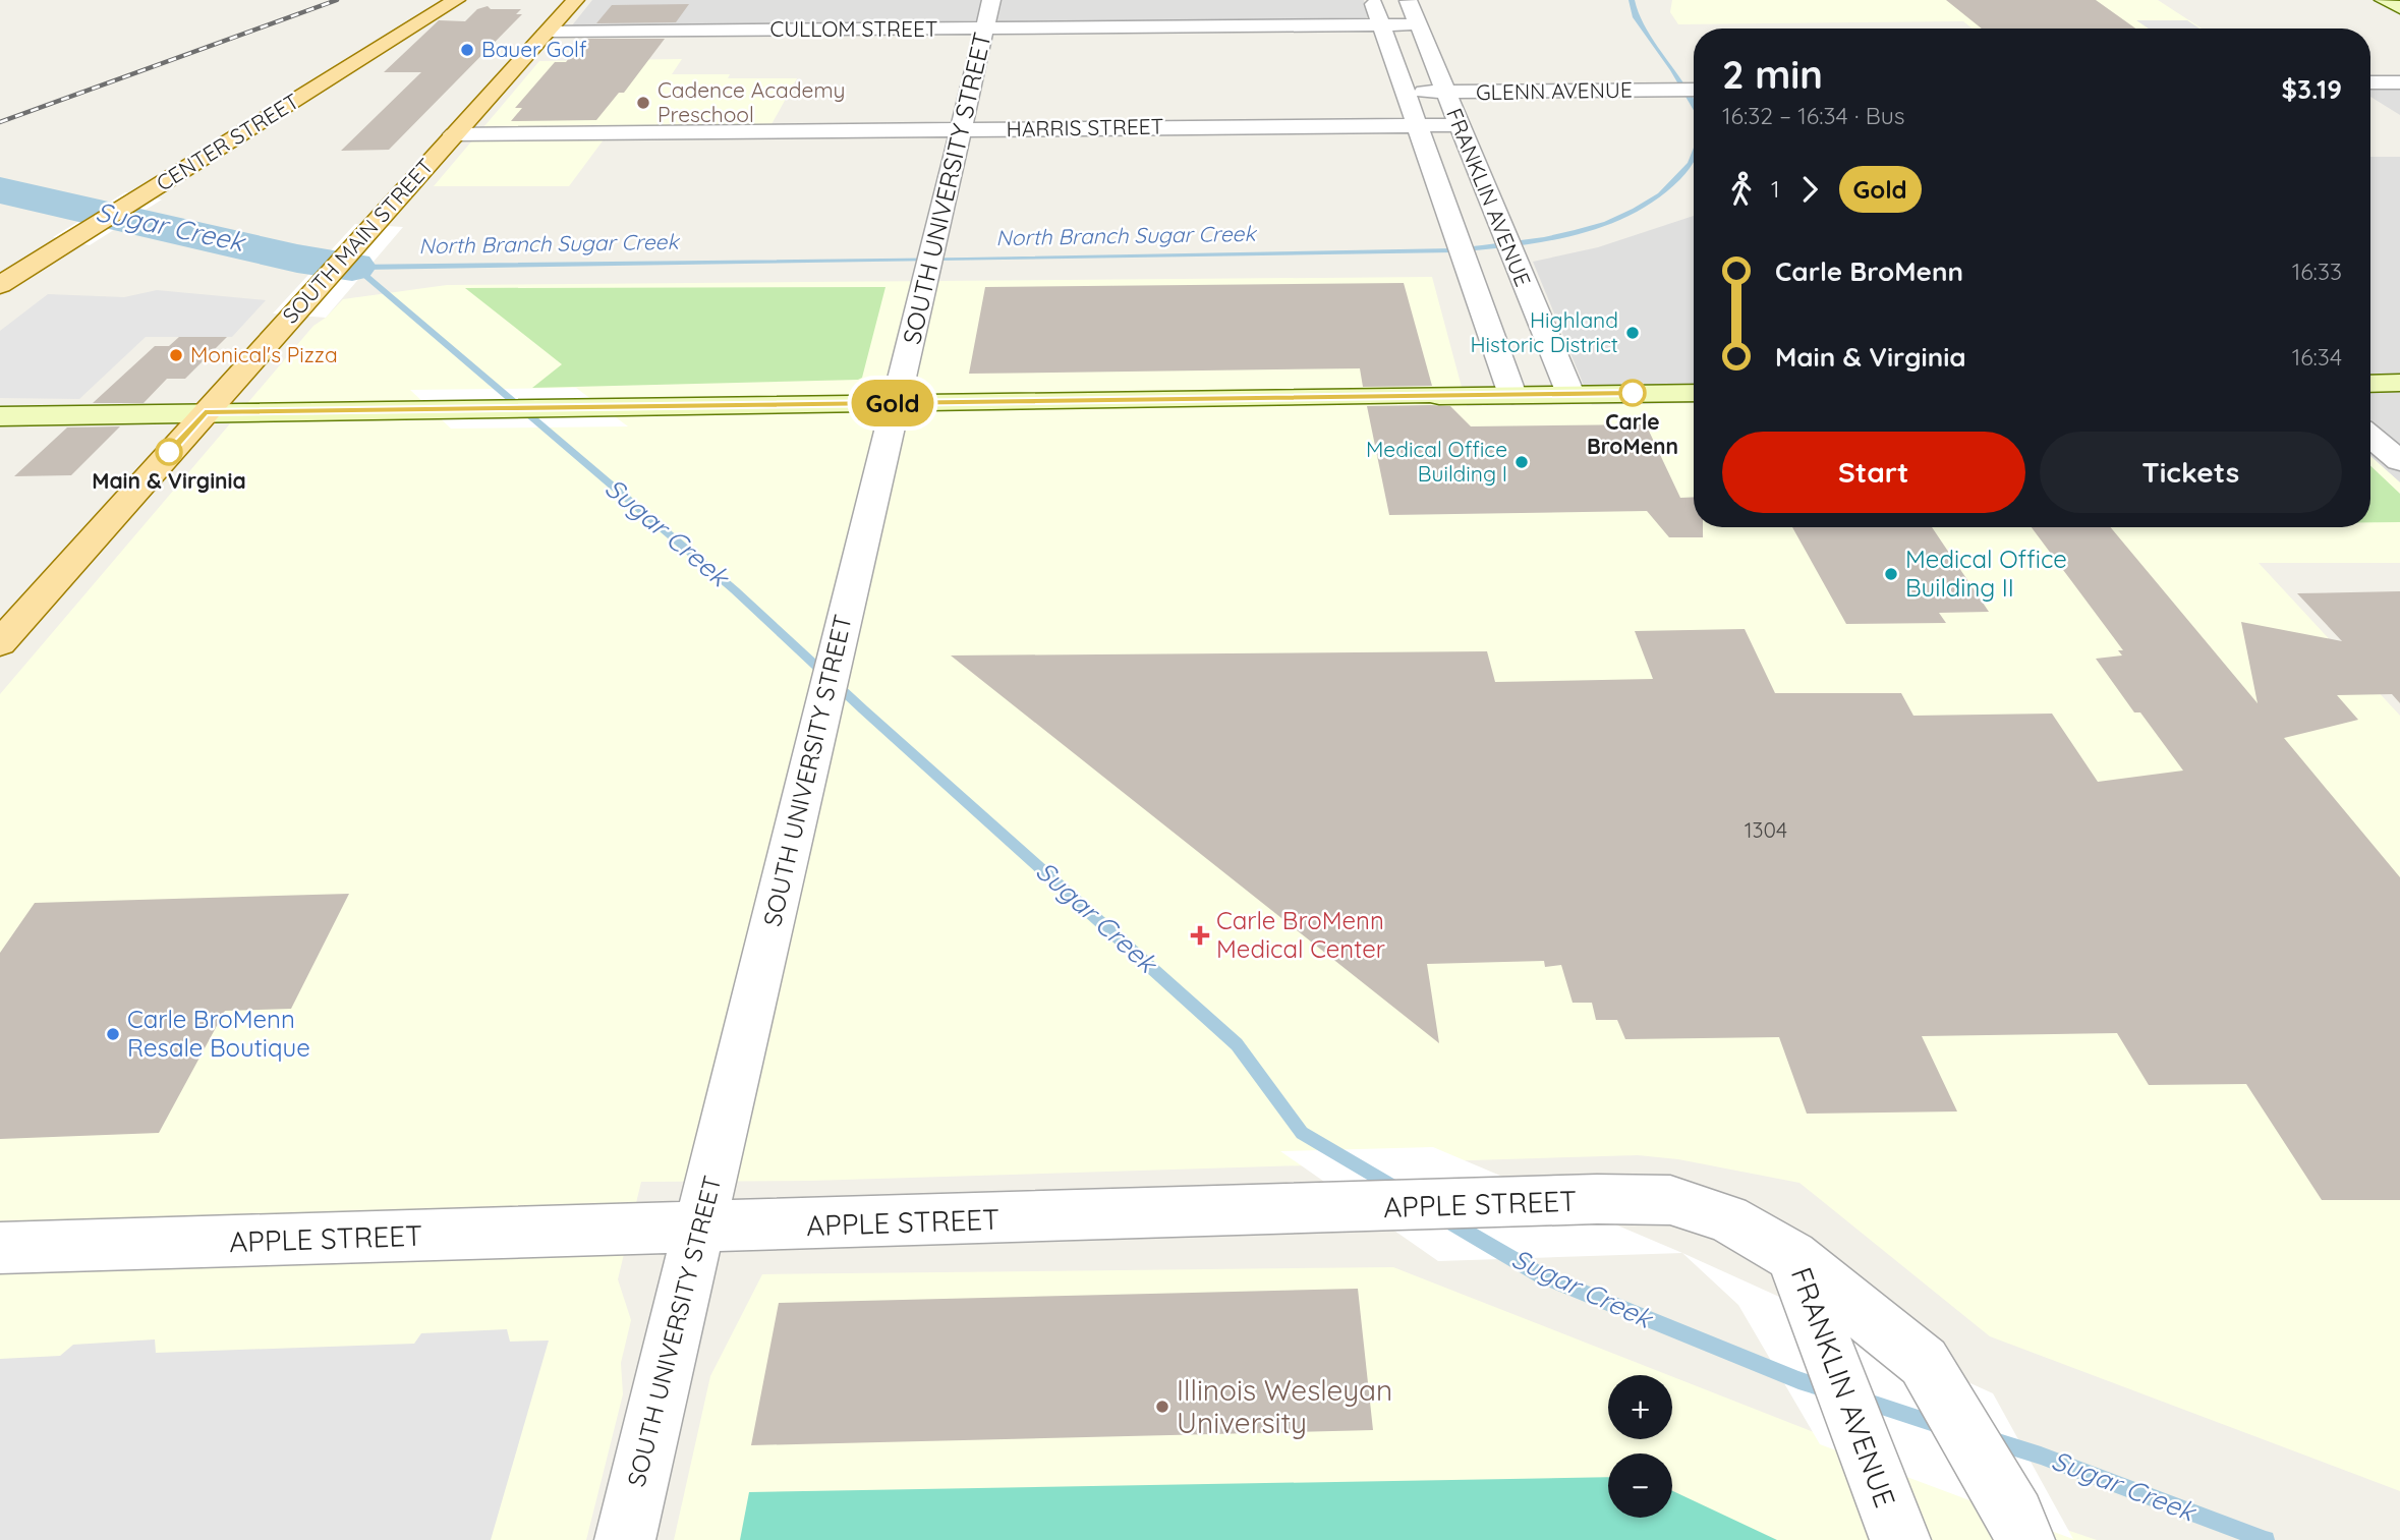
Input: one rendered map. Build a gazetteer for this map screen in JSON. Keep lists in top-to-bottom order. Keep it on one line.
{"streets":{"main road":["CENTER STREET","SOUTH MAIN STREET"],"street":["CULLOM STREET","GLENN AVENUE","HARRIS STREET","SOUTH UNIVERSITY STREET","FRANKLIN AVENUE","APPLE STREET"]},"crossings":[["CULLOM STREET","SOUTH UNIVERSITY STREET"],["CULLOM STREET","FRANKLIN AVENUE"],["CULLOM STREET","SOUTH MAIN STREET"],["GLENN AVENUE","FRANKLIN AVENUE"],["HARRIS STREET","SOUTH UNIVERSITY STREET"],["HARRIS STREET","FRANKLIN AVENUE"],["HARRIS STREET","SOUTH MAIN STREET"],["SOUTH UNIVERSITY STREET","APPLE STREET"],["FRANKLIN AVENUE","APPLE STREET"]],"water":["Sugar Creek","North Branch Sugar Creek"],"places":{"other":["Bauer Golf","Cadence Academy Preschool","Highland Historic District","Monical's Pizza","Carle BroMenn","Main & Virginia","Medical Office Building I","Medical Office Building II","Carle BroMenn Resale Boutique","Illinois Wesleyan University"],"health":["Carle BroMenn Medical Center"]},"lines":["bus line Gold"],"house_numbers":["1304"],"page":{"on_map":"Gold","heading":["2 min","16:32 – 16:34 · Bus","$3.19"],"legs":["1","Gold"],"list":[{"name":"Carle BroMenn","value":"16:33"},{"name":"Main & Virginia","value":"16:34"}],"buttons":["Start","Tickets"],"map_buttons":["+","−"]}}
